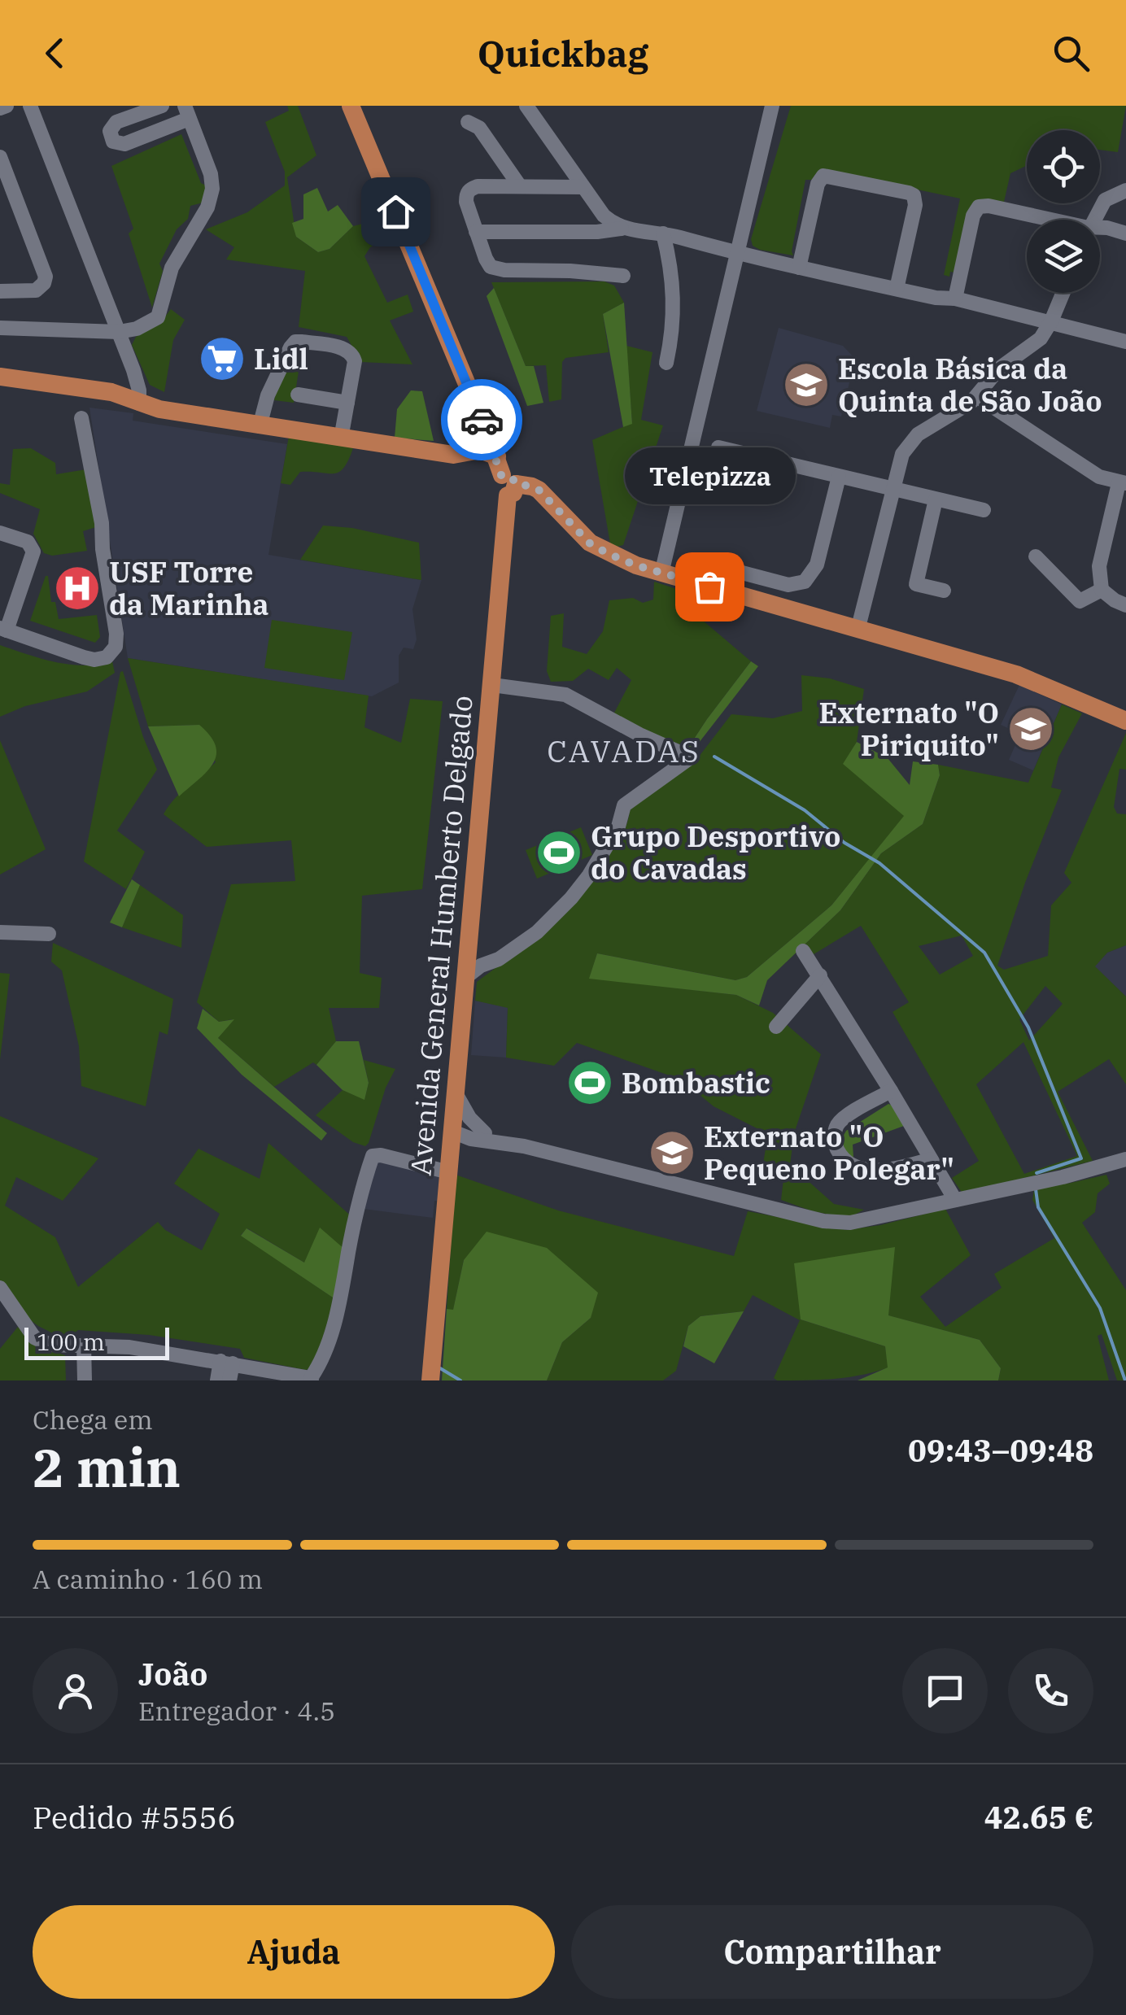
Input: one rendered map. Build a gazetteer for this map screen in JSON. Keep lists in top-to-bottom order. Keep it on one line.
{"streets":{"main road":["Avenida General Humberto Delgado"]},"districts":["CAVADAS"],"places":{"supermarket":["Lidl"],"school or university":["Escola Básica da Quinta de São João","Externato \"O Piriquito\"","Externato \"O Pequeno Polegar\""],"other":["Telepizza"],"hospital":["USF Torre da Marinha"],"sports":["Grupo Desportivo do Cavadas","Bombastic"]},"scale_bar":"100 m","page":{"header":"Quickbag","bubble":"Telepizza","scale":"100 m","heading":["2 min","Chega em","09:43–09:48"],"panel":["João","Entregador · 4.5","Pedido #5556","42.65 €"],"bar":"A caminho · 160 m","buttons":["Ajuda","Compartilhar"]}}
